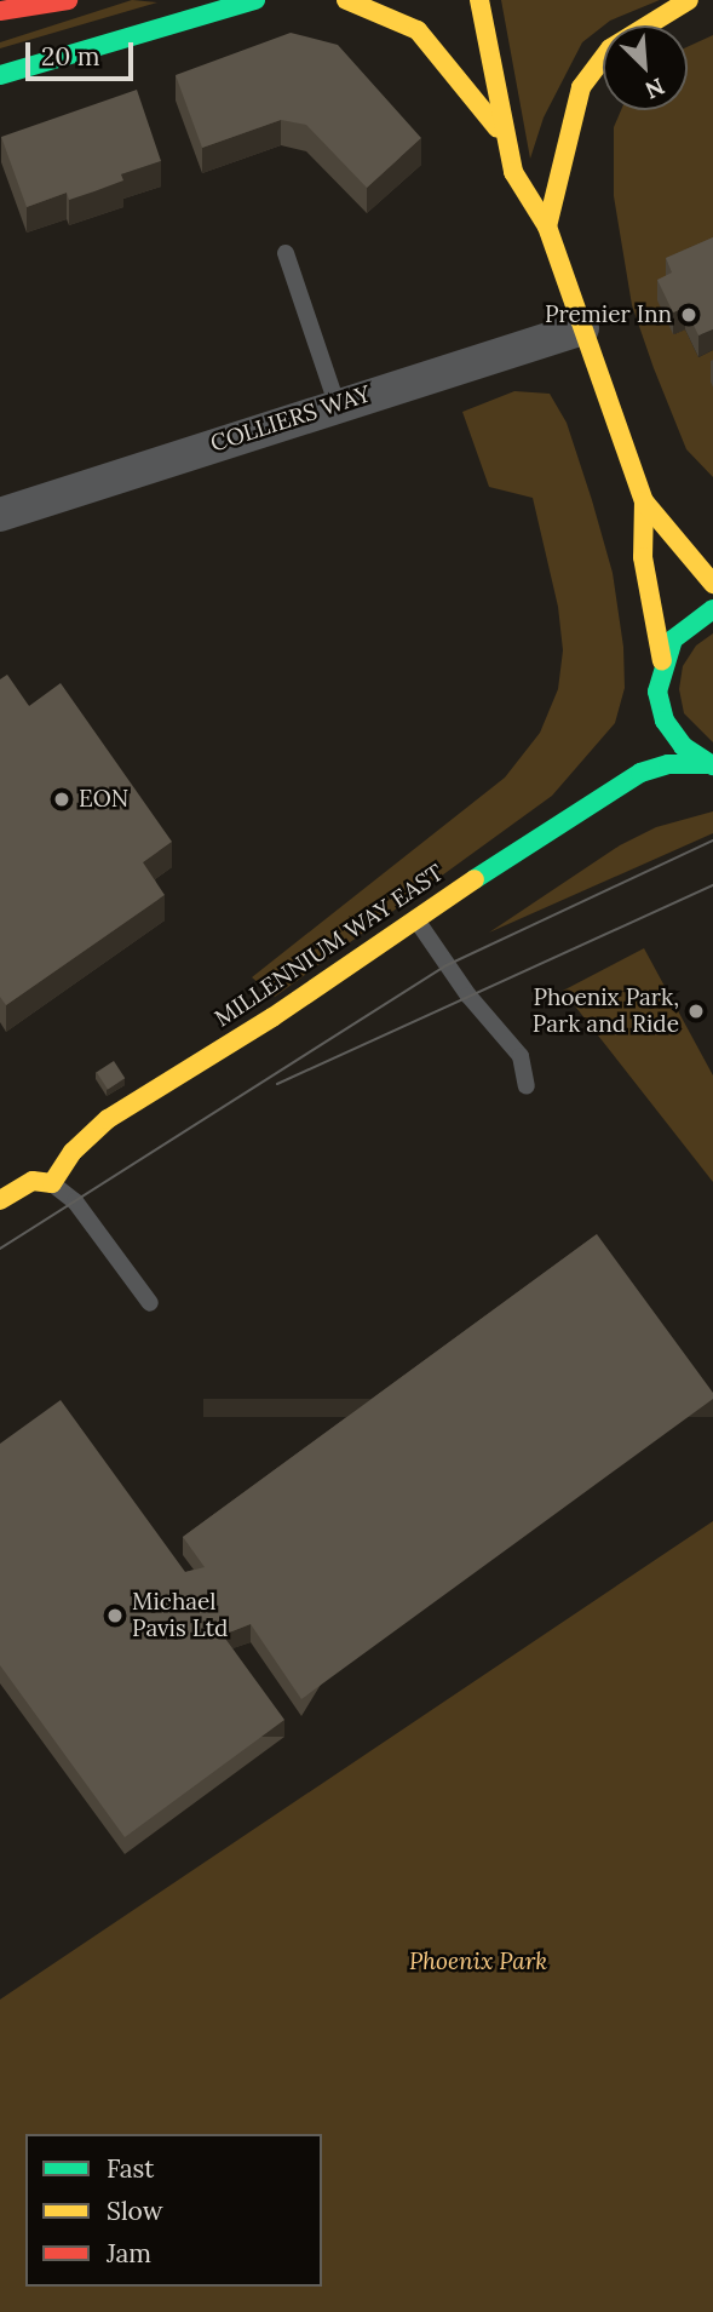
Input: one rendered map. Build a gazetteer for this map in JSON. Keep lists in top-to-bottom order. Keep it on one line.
{"streets":{"main road":["MILLENNIUM WAY EAST"],"street":["COLLIERS WAY"]},"parks":["Phoenix Park"],"places":["Premier Inn","EON","Phoenix Park, Park and Ride","Michael Pavis Ltd"],"legend":["Fast","Slow","Jam"],"scale_bar":"20 m","north":"bottom right"}
